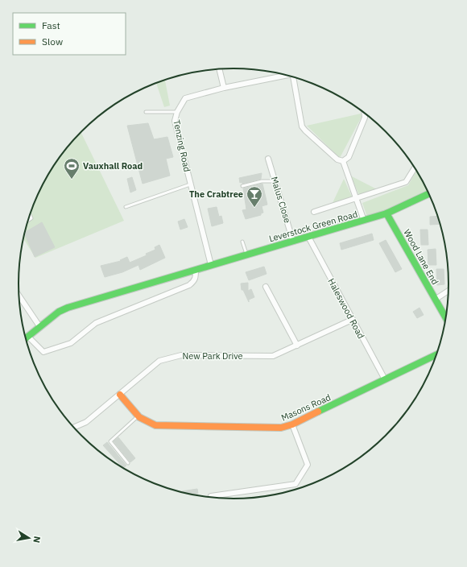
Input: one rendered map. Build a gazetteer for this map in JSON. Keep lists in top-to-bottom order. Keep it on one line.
{"streets":{"street":["Tenzing Road","Malus Close","Leverstock Green Road","Wood Lane End","Haleswood Road","New Park Drive","Masons Road"]},"crossings":[["Tenzing Road","Leverstock Green Road"],["Malus Close","Leverstock Green Road"],["Leverstock Green Road","Wood Lane End"],["Leverstock Green Road","Haleswood Road"],["Haleswood Road","New Park Drive"],["Haleswood Road","Masons Road"],["New Park Drive","Masons Road"]],"places":{"sports":["Vauxhall Road"],"bar":["The Crabtree"]},"legend":["Fast","Slow"],"north":"right"}
